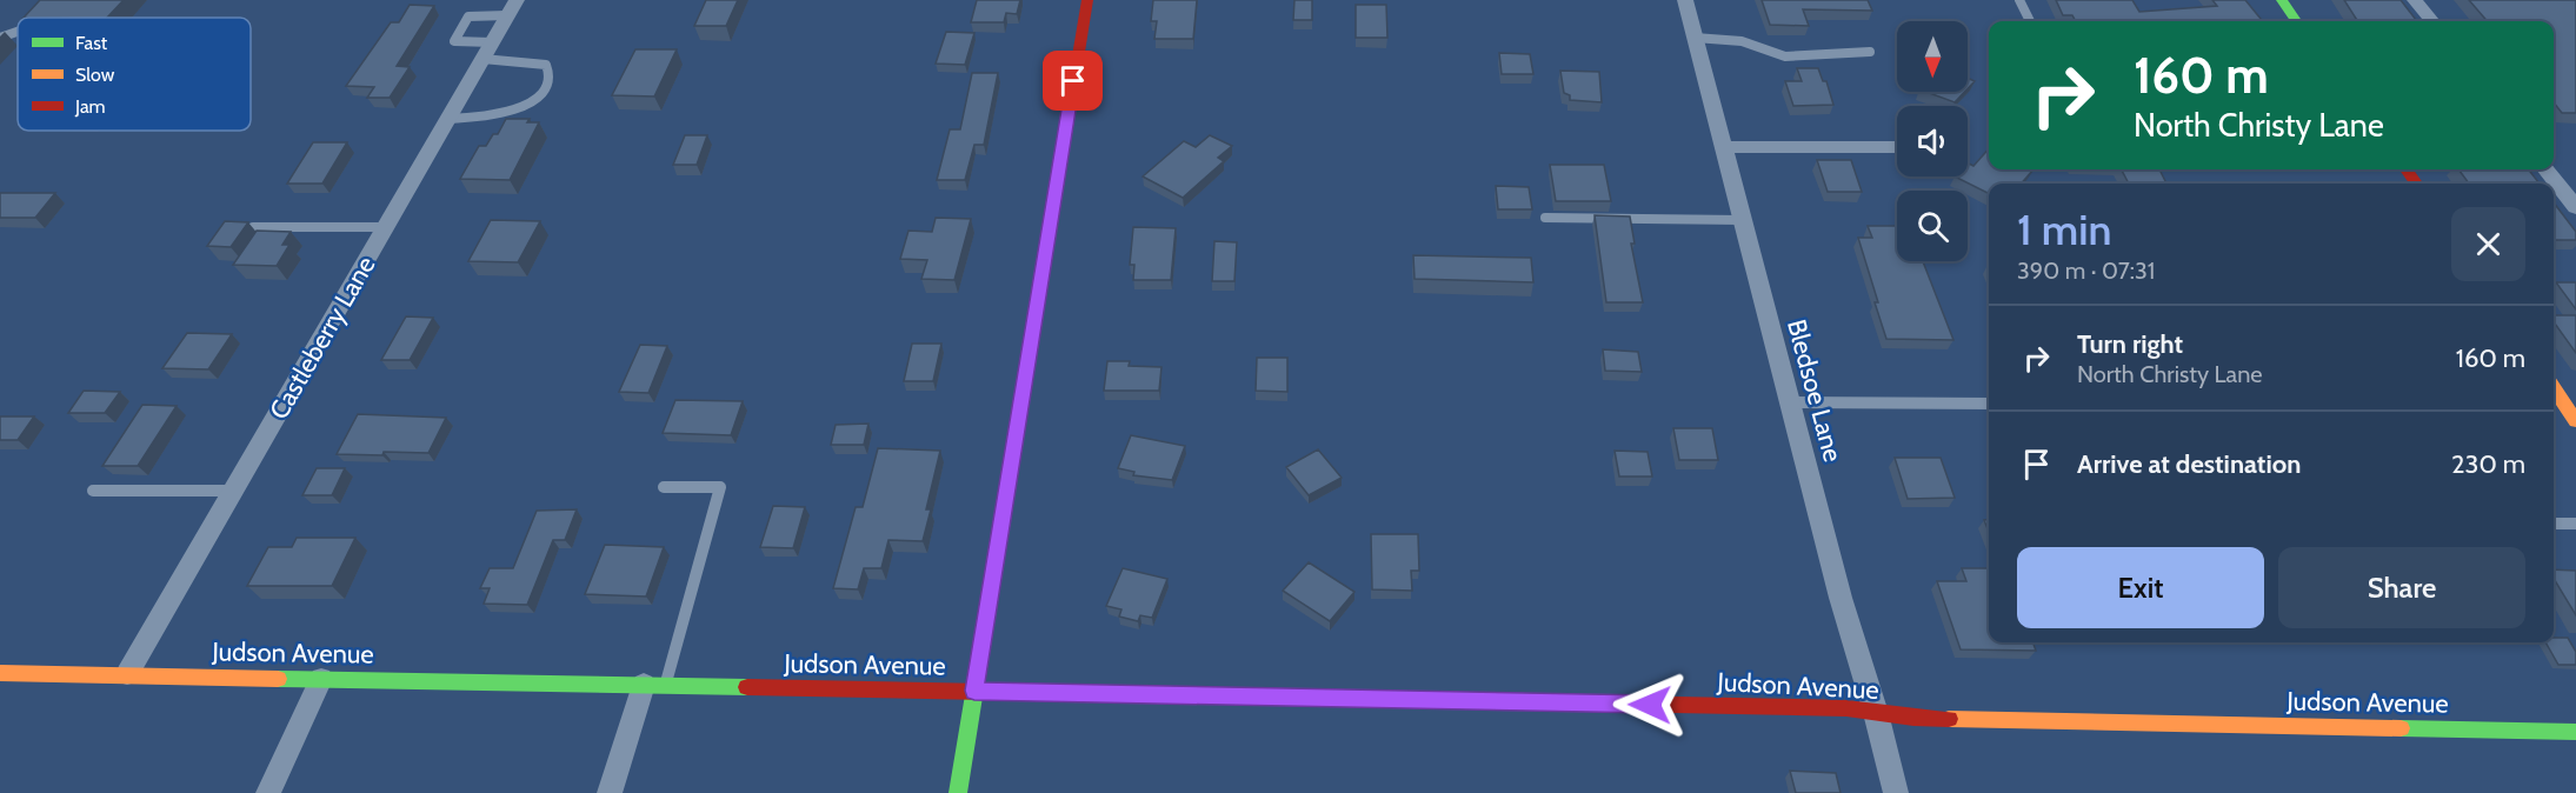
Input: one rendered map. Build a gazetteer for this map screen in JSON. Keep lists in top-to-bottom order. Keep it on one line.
{"streets":{"street":["Castleberry Lane","Bledsoe Lane","Judson Avenue"]},"crossings":[["Castleberry Lane","Judson Avenue"],["Bledsoe Lane","Judson Avenue"]],"legend":["Fast","Slow","Jam"],"north":"bottom","page":{"turn":["160 m","North Christy Lane"],"heading":["1 min","390 m · 07:31"],"list":[{"name":"Turn right","note":"North Christy Lane","value":"160 m"},{"name":"Arrive at destination","value":"230 m"}],"buttons":["Exit","Share"]}}
